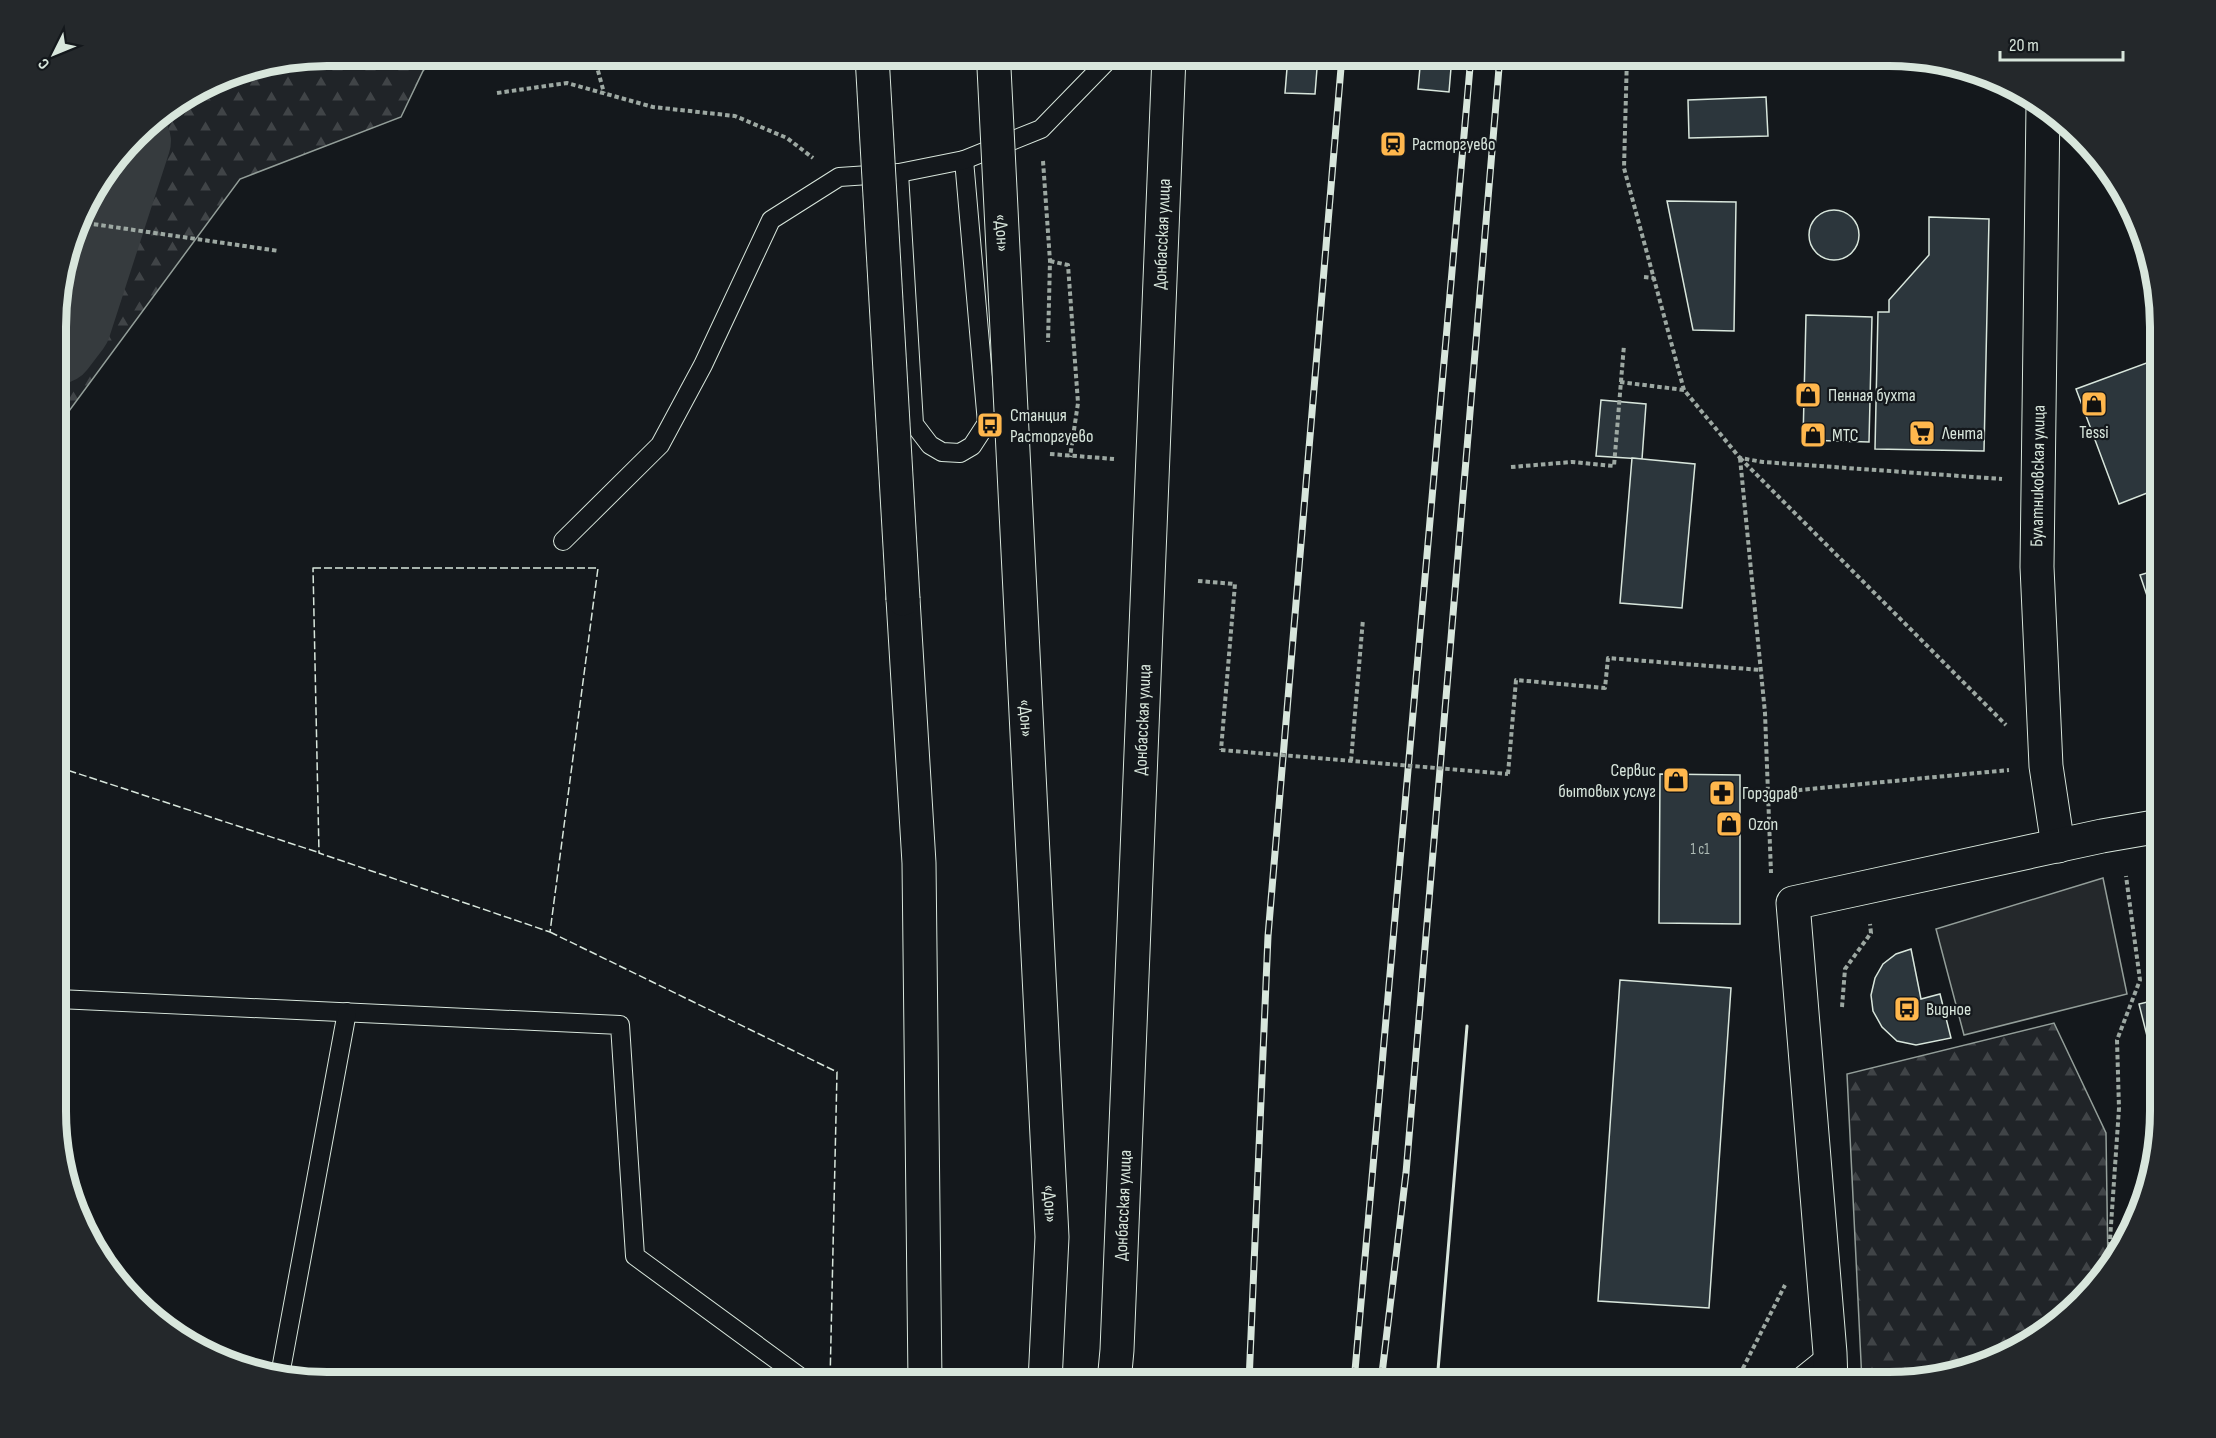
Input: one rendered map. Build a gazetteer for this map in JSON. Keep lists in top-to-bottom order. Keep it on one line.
{"streets":{"main road":["«Дон»","Донбасская улица","Булатниковская улица"]},"places":{"station":["Расторгуево"],"shop":["Пенная бухта","Tessi","МТС","Сервис бытовых услуг","Ozon"],"bus stop":["Станция Расторгуево","Видное"],"supermarket":["Лента"],"pharmacy":["Горздрав"]},"house_numbers":["1 с1"],"scale_bar":"20 m","north":"bottom left"}
